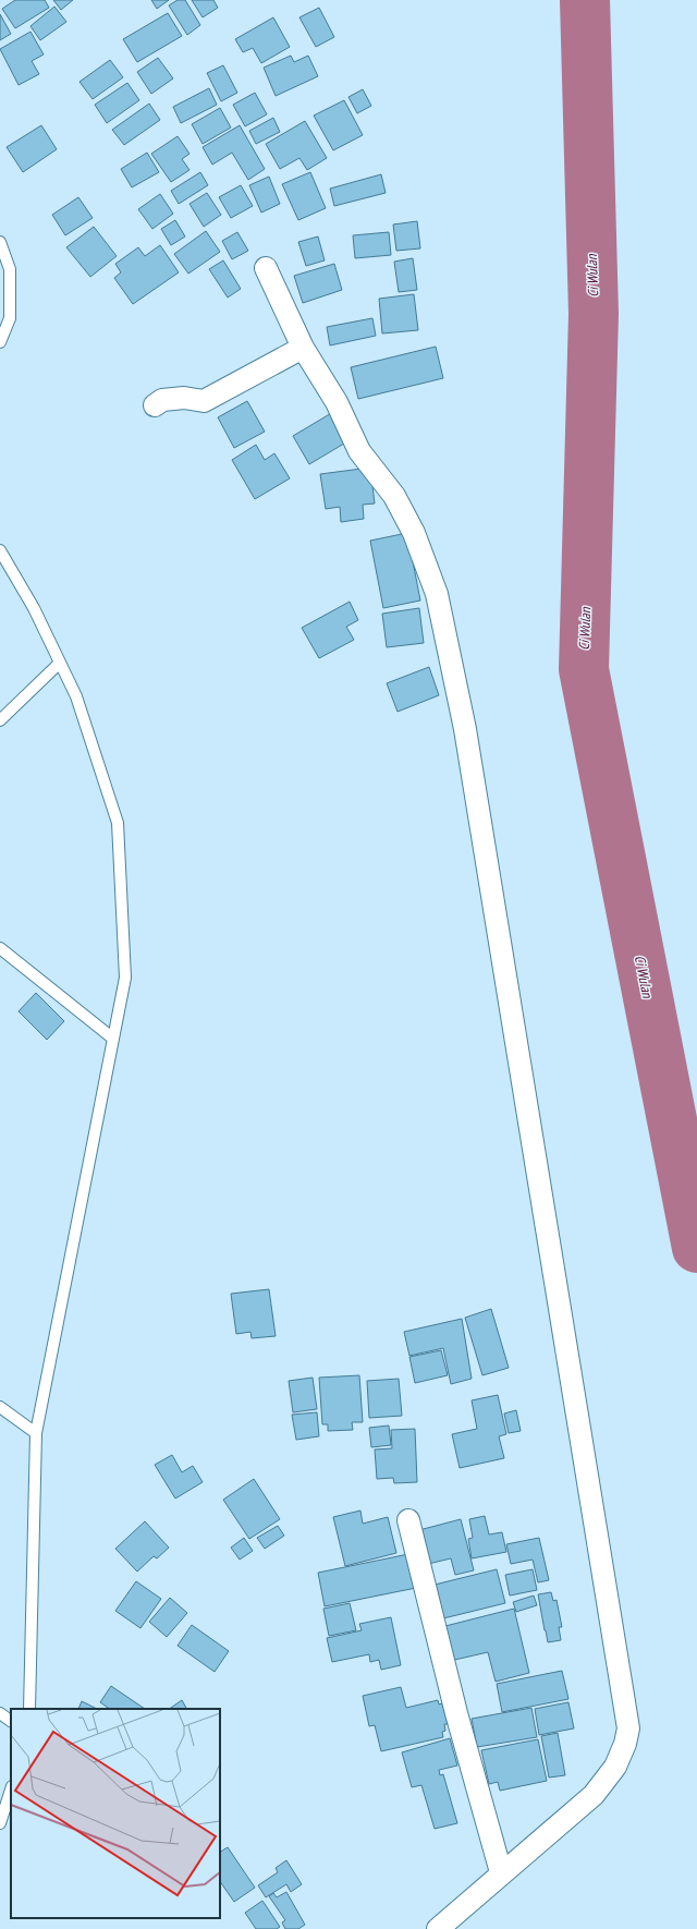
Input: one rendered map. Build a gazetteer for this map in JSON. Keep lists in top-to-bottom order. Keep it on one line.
{"water":["Ci Wulan"]}
